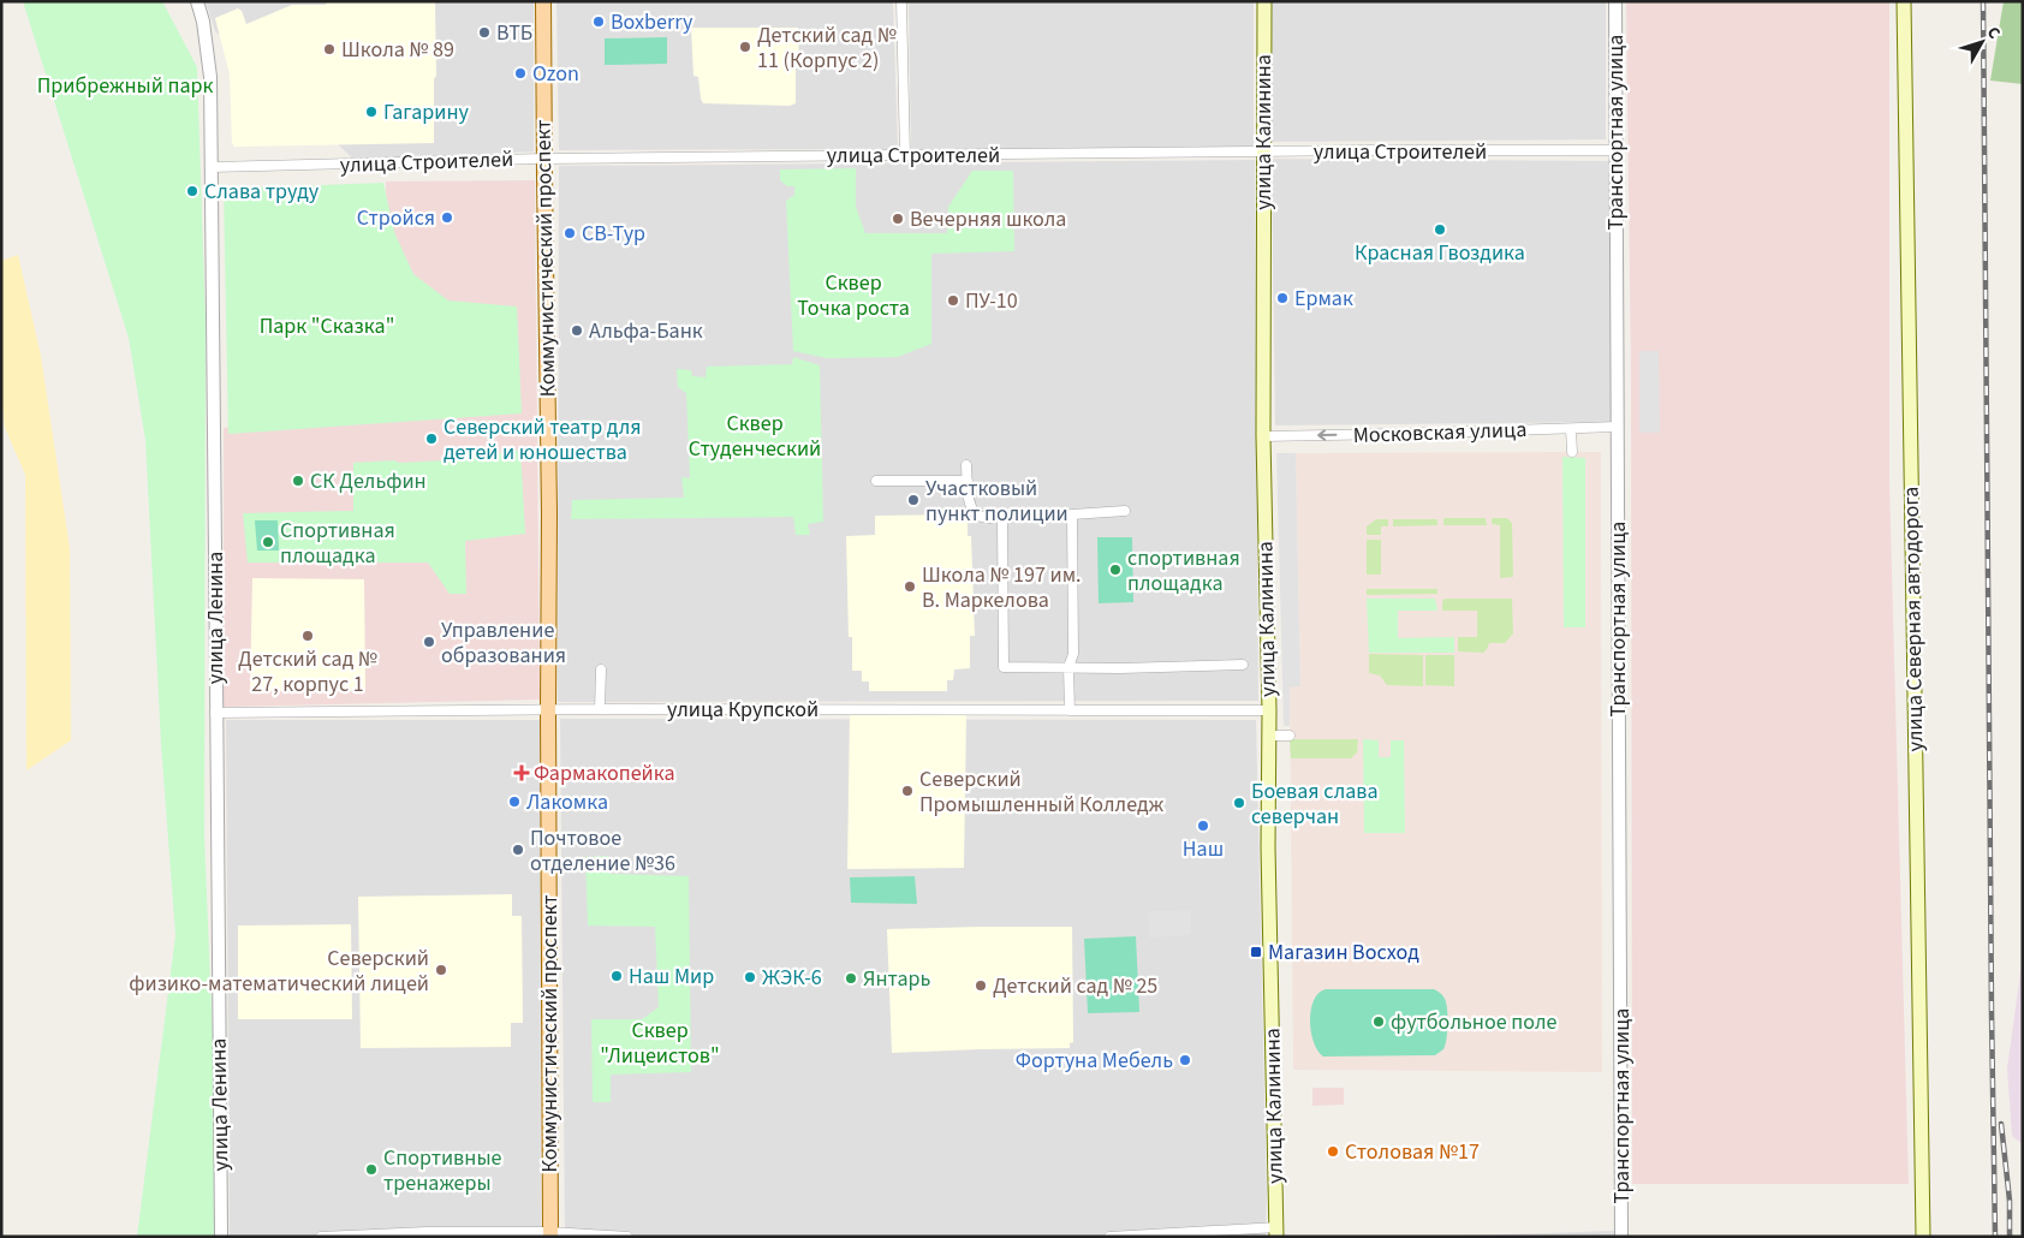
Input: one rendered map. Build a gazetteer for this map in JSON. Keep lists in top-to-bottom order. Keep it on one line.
{"streets":{"main road":["улица Калинина","Коммунистический проспект","улица Северная автодорога"],"street":["Транспортная улица","улица Строителей","Московская улица","улица Ленина","улица Крупской"]},"crossings":[["улица Калинина","улица Строителей"],["улица Калинина","Московская улица"],["улица Калинина","улица Крупской"],["Транспортная улица","улица Строителей"],["Транспортная улица","Московская улица"],["улица Строителей","Коммунистический проспект"],["улица Строителей","улица Ленина"],["Коммунистический проспект","улица Крупской"],["улица Ленина","улица Крупской"]],"one_way":["Московская улица"],"parks":["Прибрежный парк","Сквер Точка роста","Парк \"Сказка\"","Сквер Студенческий","Сквер \"Лицеистов\""],"places":{"other":["Boxberry","ВТБ","Детский сад № 11 (Корпус 2)","Школа № 89","Ozon","Гагарину","Слава труду","Стройся","Вечерняя школа","Красная Гвоздика","СВ-Тур","Ермак","ПУ-10","Альфа-Банк","Северский театр для детей и юношества","СК Дельфин","Участковый пункт полиции","Спортивная площадка","спортивная площадка","Школа № 197 им. В. Маркелова","Детский сад № 27, корпус 1","Управление образования","Северский Промышленный Колледж","Лакомка","Боевая слава северчан","Наш","Почтовое отделение №36","Северский физико-математический лицей","Наш Мир","ЖЭК-6","Янтарь","Детский сад № 25","футбольное поле","Фортуна Мебель","Столовая №17","Спортивные тренажеры"],"health":["Фармакопейка"],"transit":["Магазин Восход"]},"north":"top right"}
